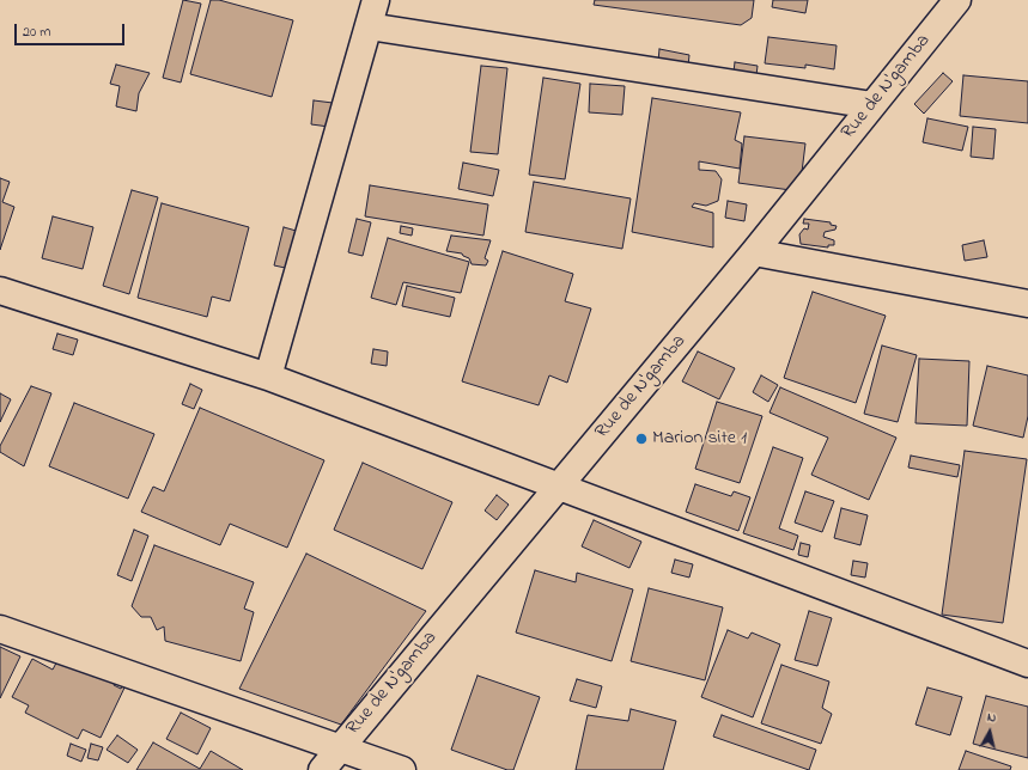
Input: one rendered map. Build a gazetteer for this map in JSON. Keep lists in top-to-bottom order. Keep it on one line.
{"streets":{"street":["Rue de N'gamba"]},"places":["Marion site 1"],"scale_bar":"20 m","north":"top"}
